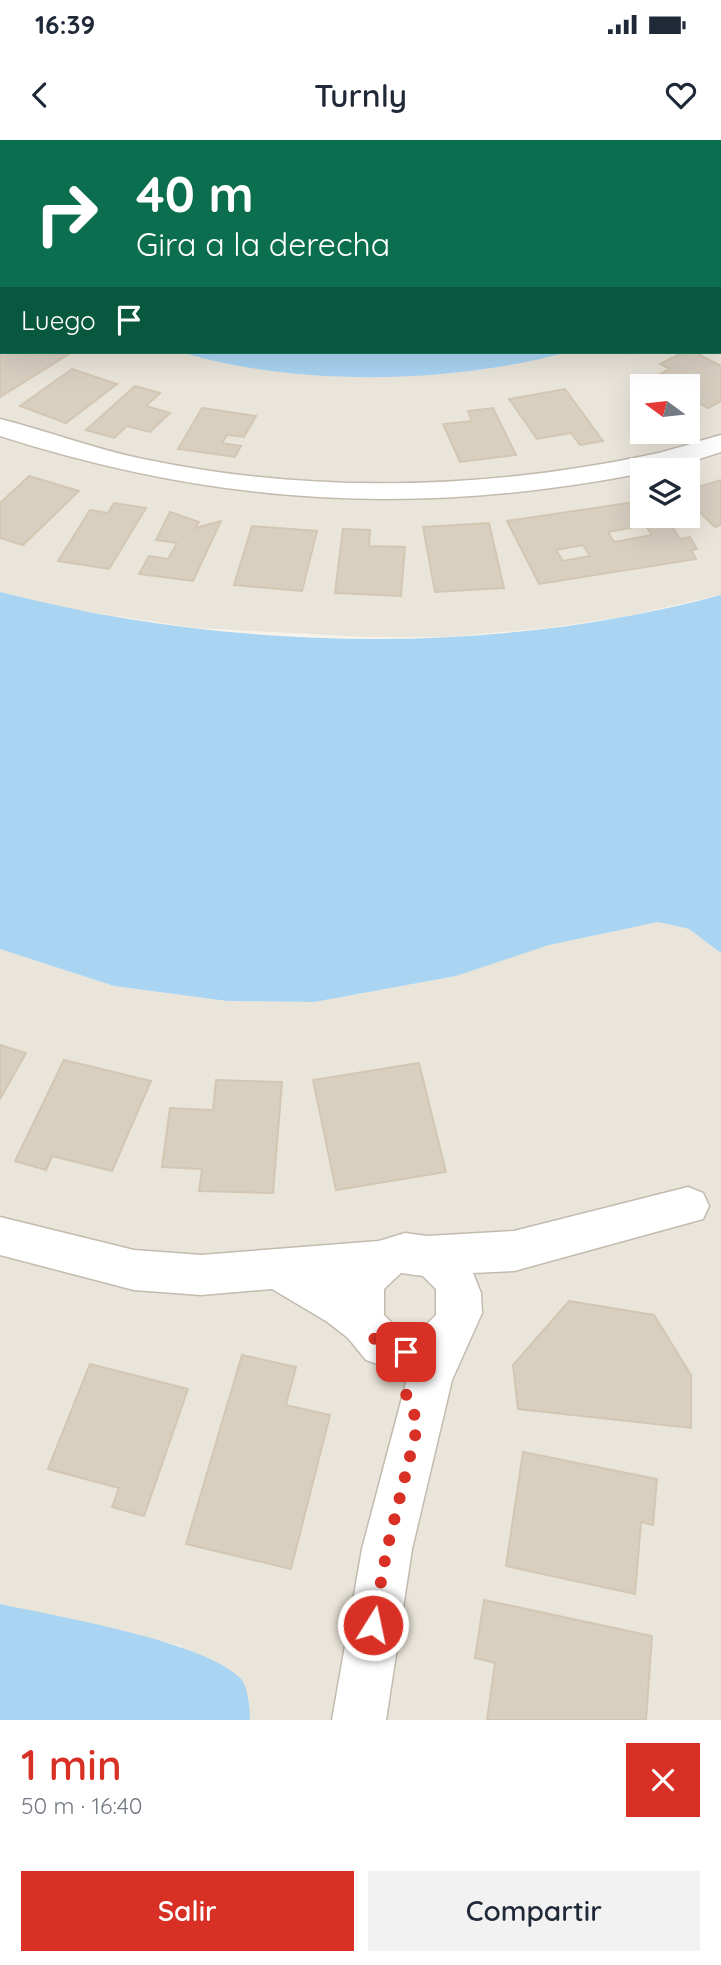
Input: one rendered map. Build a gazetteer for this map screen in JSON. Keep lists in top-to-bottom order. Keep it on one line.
{"north":"left","page":{"status":"16:39","header":"Turnly","turn":["40 m","Gira a la derecha"],"then":"Luego","heading":["1 min","50 m · 16:40"],"buttons":["Salir","Compartir"]}}
